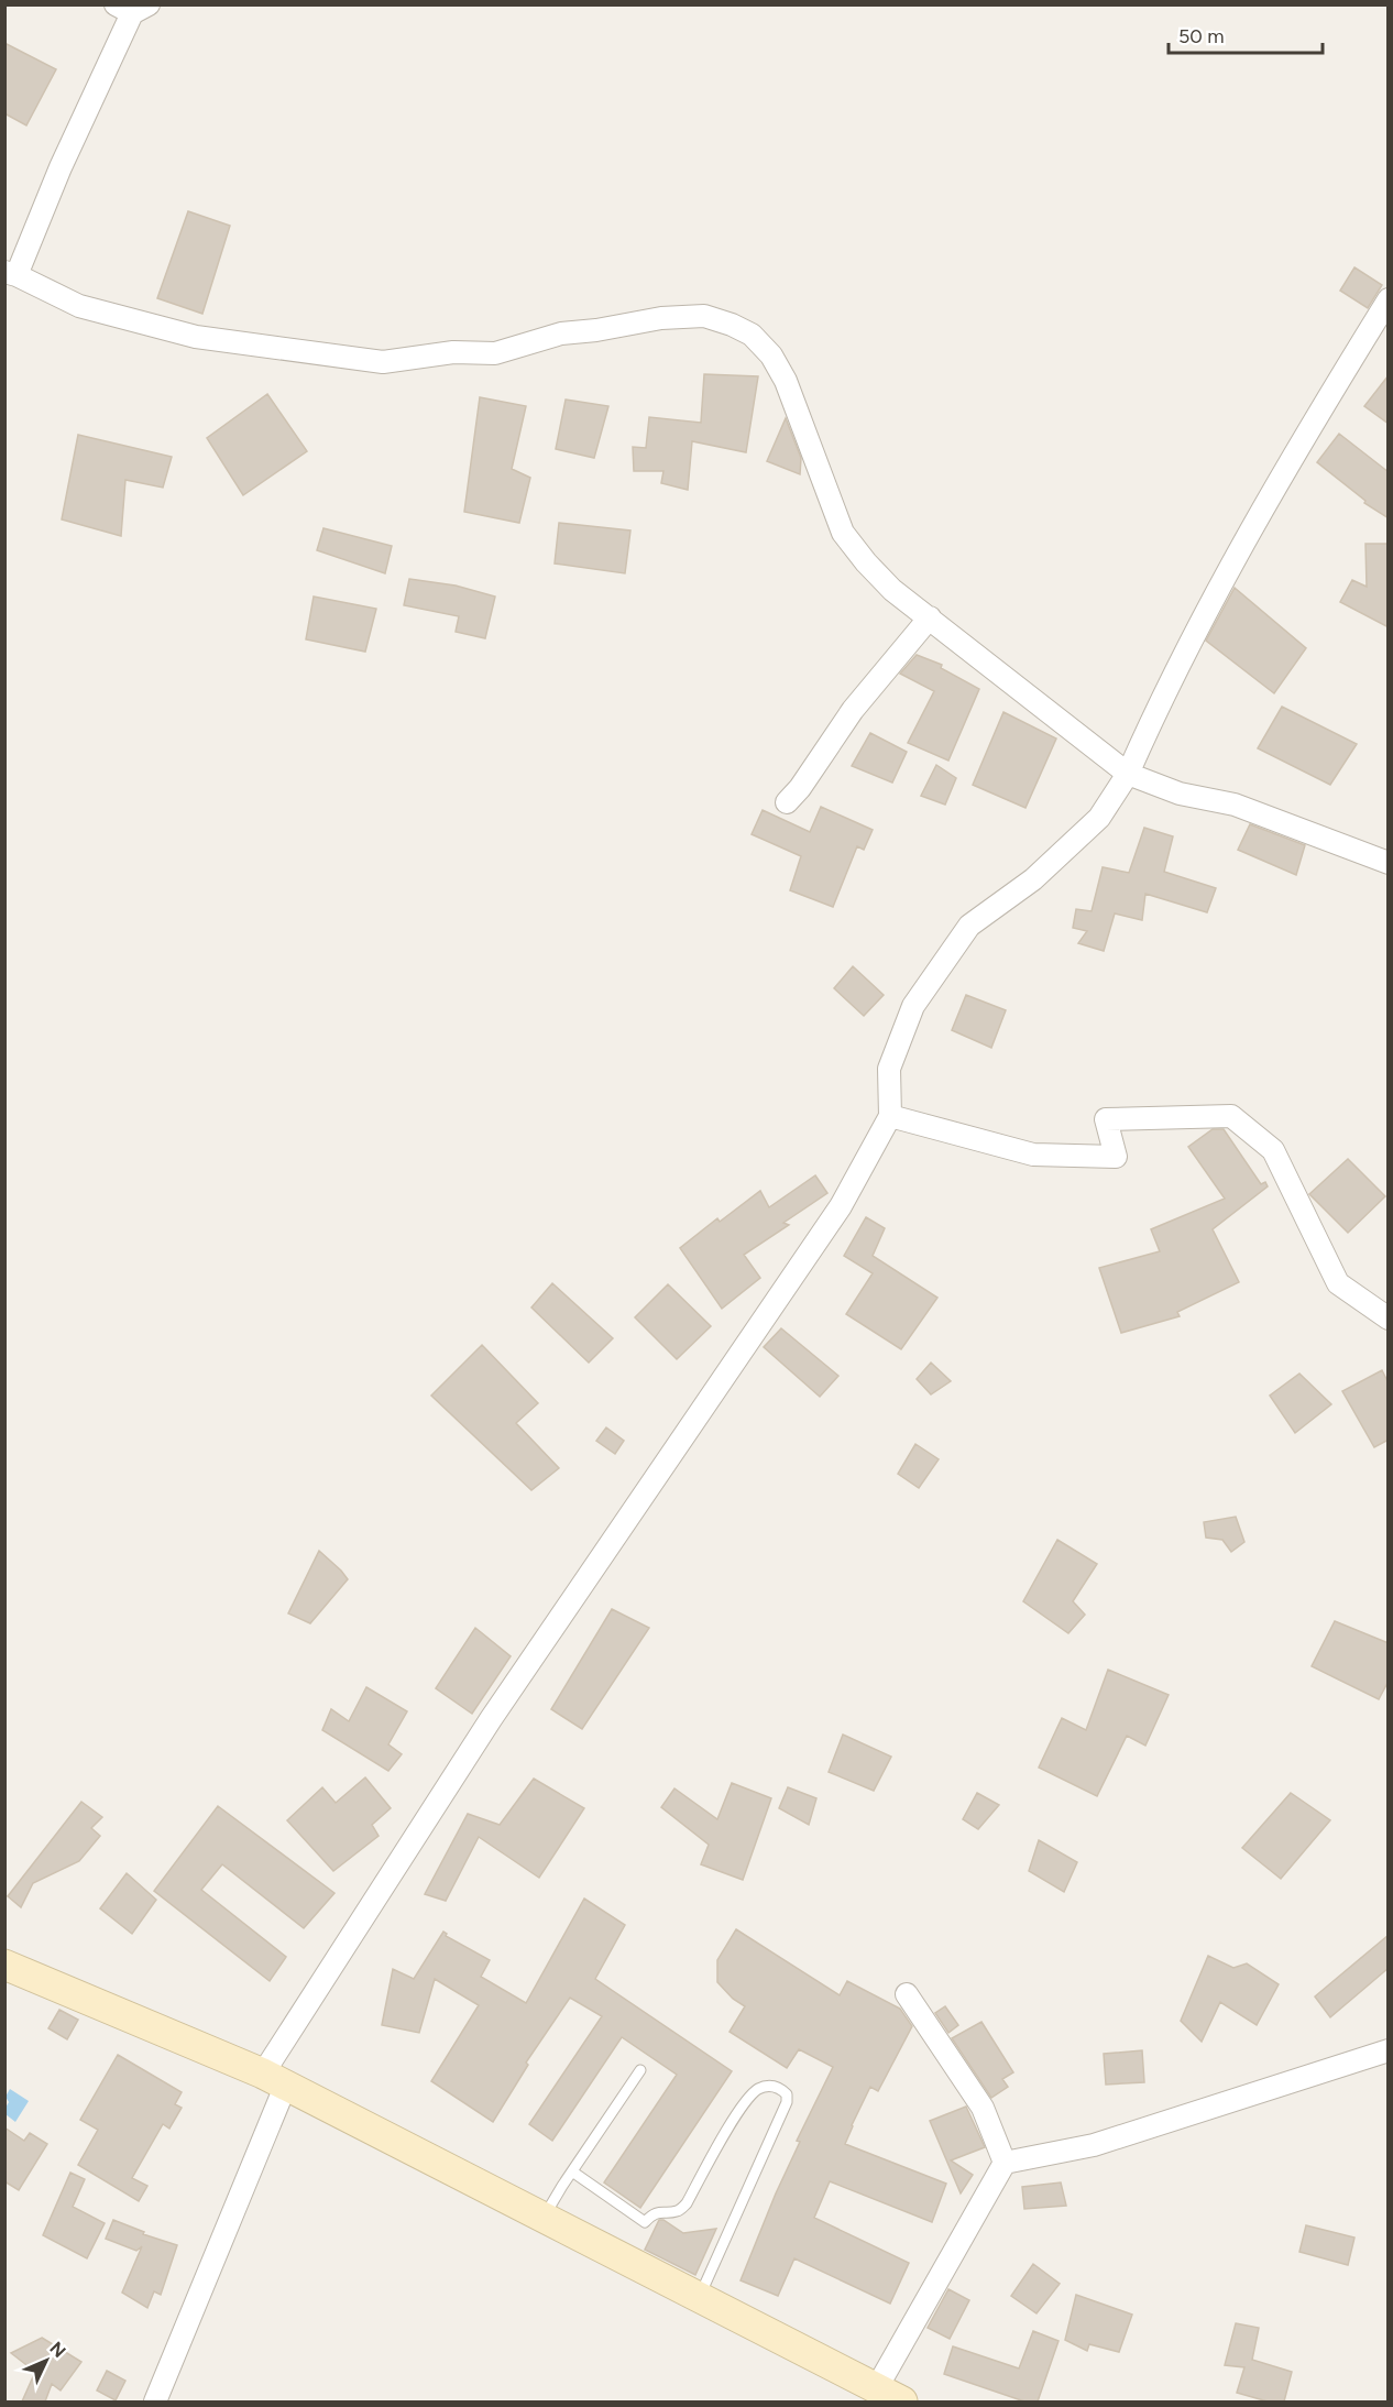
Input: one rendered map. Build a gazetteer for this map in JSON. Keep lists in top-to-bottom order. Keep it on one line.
{"scale_bar":"50 m","north":"top right"}
